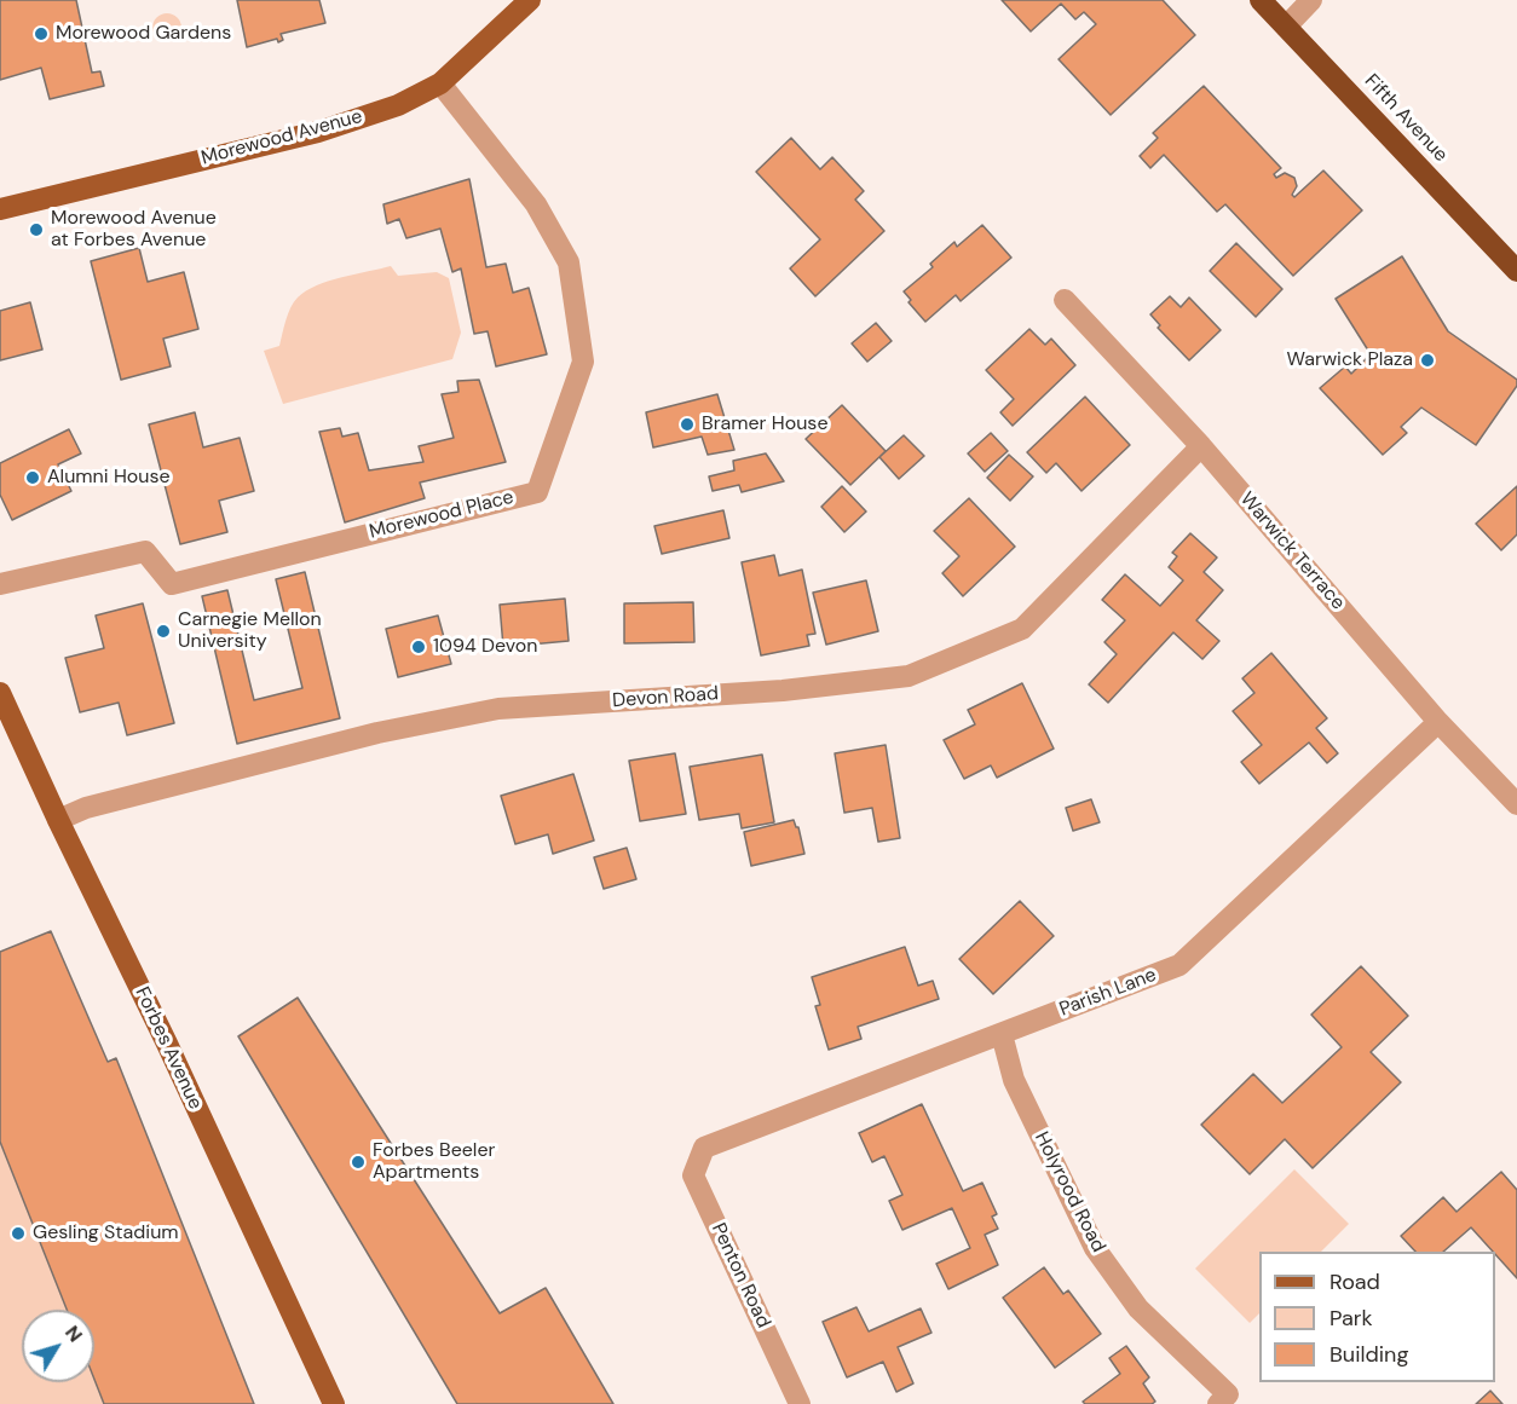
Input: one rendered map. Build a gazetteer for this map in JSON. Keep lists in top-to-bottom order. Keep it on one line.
{"streets":{"highway":["Fifth Avenue"],"main road":["Morewood Avenue","Forbes Avenue"],"street":["Morewood Place","Warwick Terrace","Devon Road","Parish Lane","Holyrood Road","Penton Road"]},"crossings":[["Morewood Avenue","Morewood Place"],["Warwick Terrace","Devon Road"],["Warwick Terrace","Parish Lane"],["Devon Road","Forbes Avenue"],["Parish Lane","Holyrood Road"],["Parish Lane","Penton Road"]],"places":["Morewood Gardens","Morewood Avenue at Forbes Avenue","Warwick Plaza","Bramer House","Alumni House","Carnegie Mellon University","1094 Devon","Forbes Beeler Apartments","Gesling Stadium"],"legend":["Road","Park","Building"],"north":"top right"}
